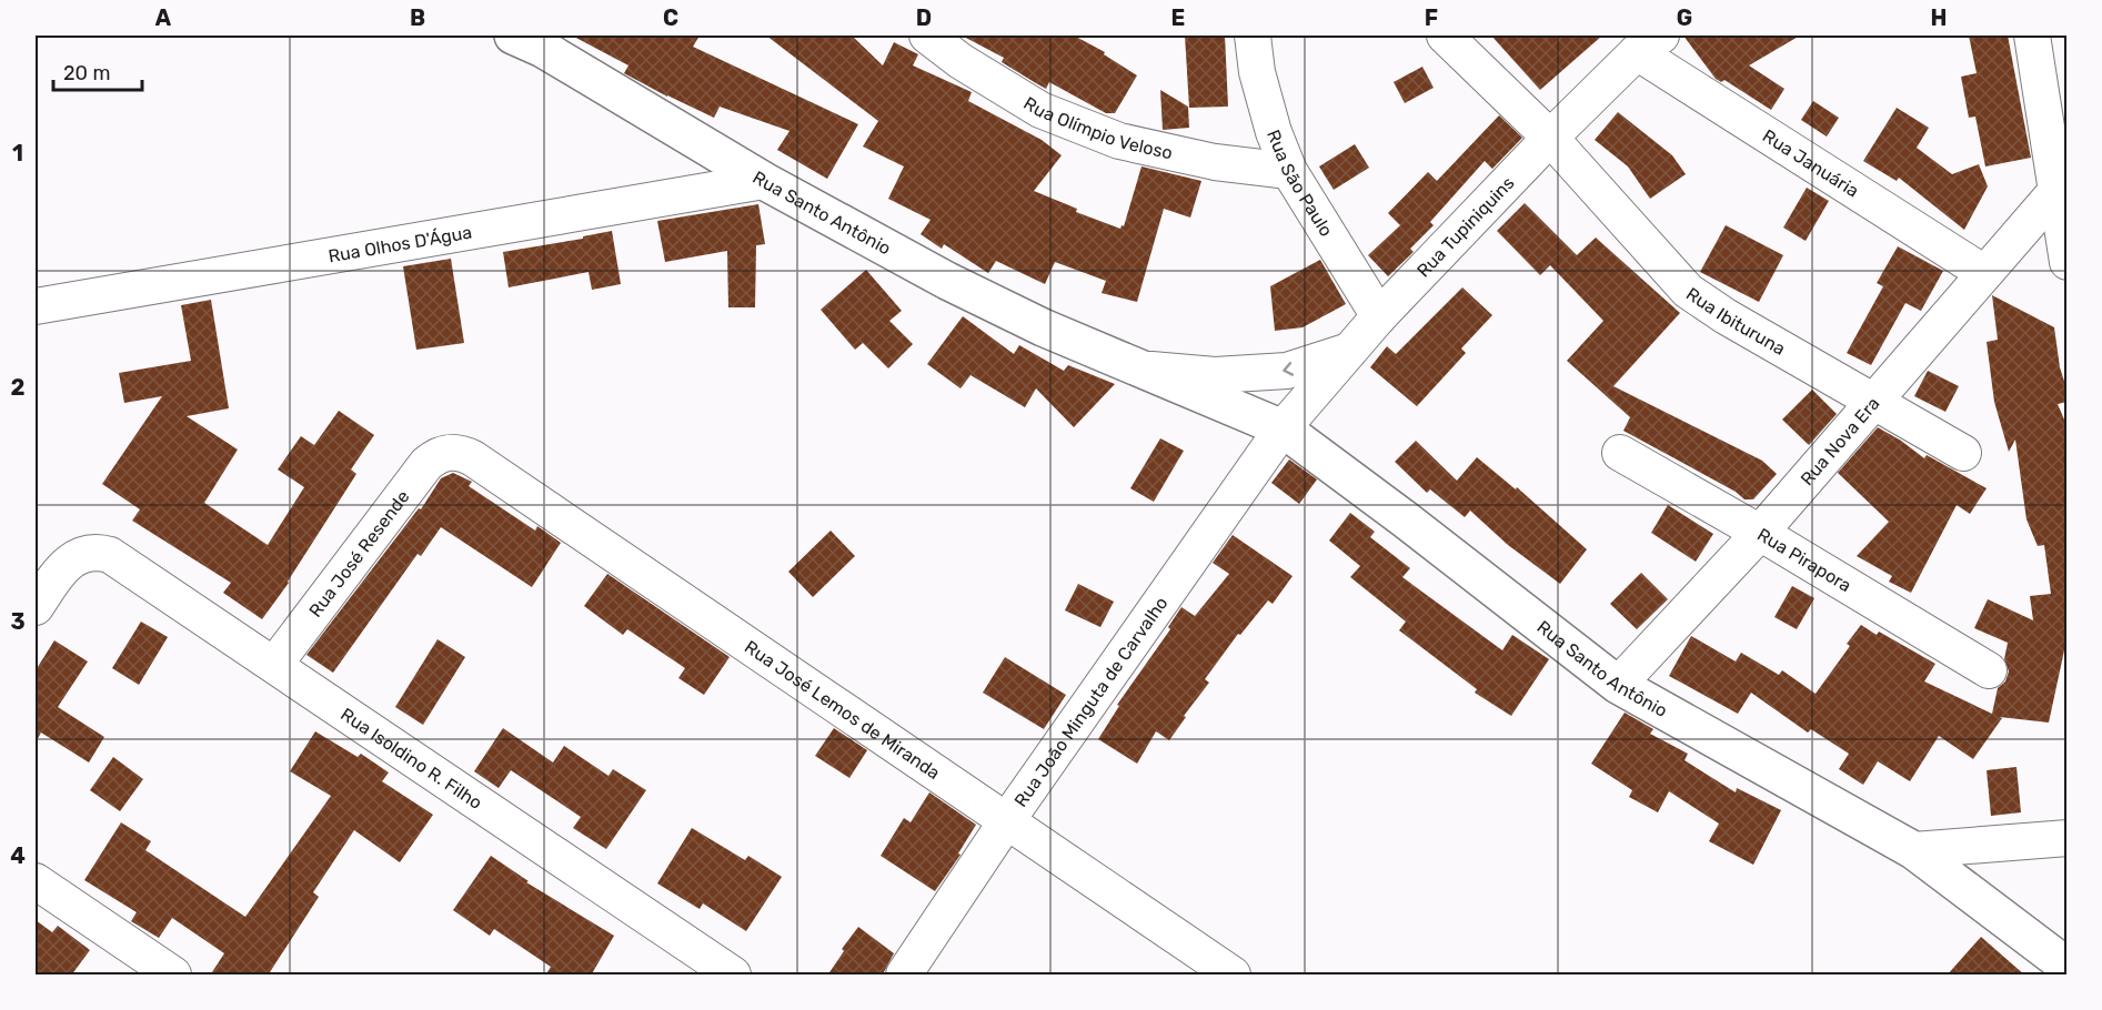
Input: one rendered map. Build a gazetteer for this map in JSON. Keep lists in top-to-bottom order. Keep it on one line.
{"streets":{"street":["Rua Olímpio Veloso","Rua Januária","Rua São Paulo","Rua Santo Antônio","Rua Tupiniquins","Rua Olhos D'Água","Rua Ibituruna","Rua Nova Era","Rua José Resende","Rua Pirapora","Rua João Minguta de Carvalho","Rua José Lemos de Miranda","Rua Isoldino R. Filho"]},"crossings":[["Rua Olímpio Veloso","Rua São Paulo"],["Rua Januária","Rua Tupiniquins"],["Rua Januária","Rua Nova Era"],["Rua São Paulo","Rua Tupiniquins"],["Rua Santo Antônio","Rua Tupiniquins"],["Rua Santo Antônio","Rua Olhos D'Água"],["Rua Santo Antônio","Rua Nova Era"],["Rua Santo Antônio","Rua João Minguta de Carvalho"],["Rua Tupiniquins","Rua Ibituruna"],["Rua Tupiniquins","Rua João Minguta de Carvalho"],["Rua Ibituruna","Rua Nova Era"],["Rua Nova Era","Rua Pirapora"],["Rua José Resende","Rua José Lemos de Miranda"],["Rua José Resende","Rua Isoldino R. Filho"],["Rua João Minguta de Carvalho","Rua José Lemos de Miranda"]],"scale_bar":"20 m","grid":{"columns":["A","B","C","D","E","F","G","H"],"rows":["1","2","3","4"]}}
